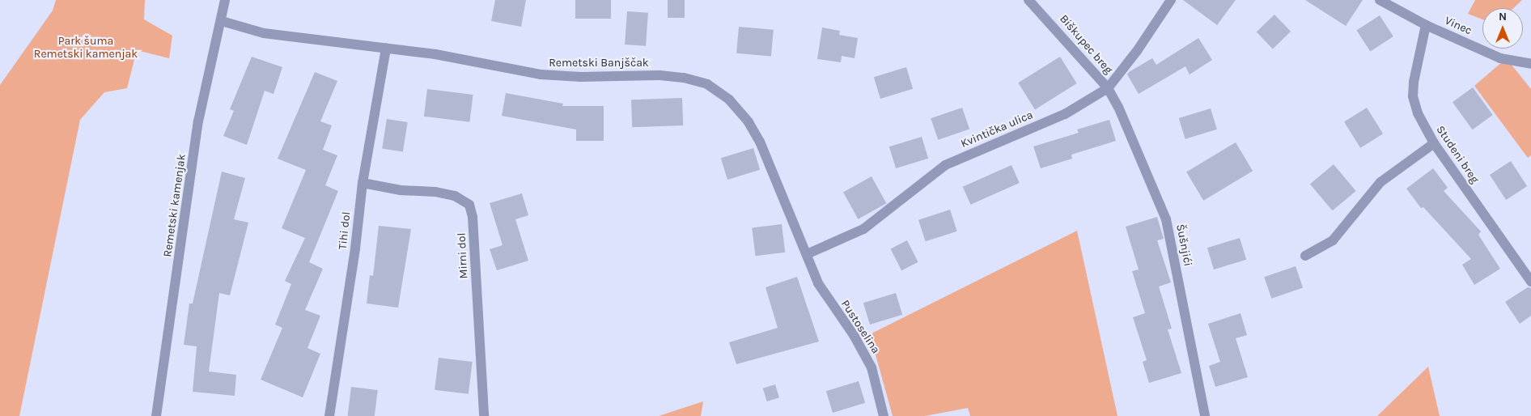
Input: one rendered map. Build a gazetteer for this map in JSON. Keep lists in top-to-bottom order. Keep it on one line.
{"streets":{"street":["Vinec","Biškupec breg","Remetski Banjščak","Kvintička ulica","Studeni breg","Remetski kamenjak","Tihi dol","Šušnjići","Mirni dol","Pustoselina"]},"crossings":[["Vinec","Studeni breg"],["Biškupec breg","Kvintička ulica"],["Biškupec breg","Šušnjići"],["Remetski Banjščak","Kvintička ulica"],["Remetski Banjščak","Remetski kamenjak"],["Remetski Banjščak","Tihi dol"],["Remetski Banjščak","Pustoselina"],["Kvintička ulica","Šušnjići"],["Kvintička ulica","Pustoselina"],["Tihi dol","Mirni dol"]],"parks":["Park šuma Remetski kamenjak"],"north":"top"}
